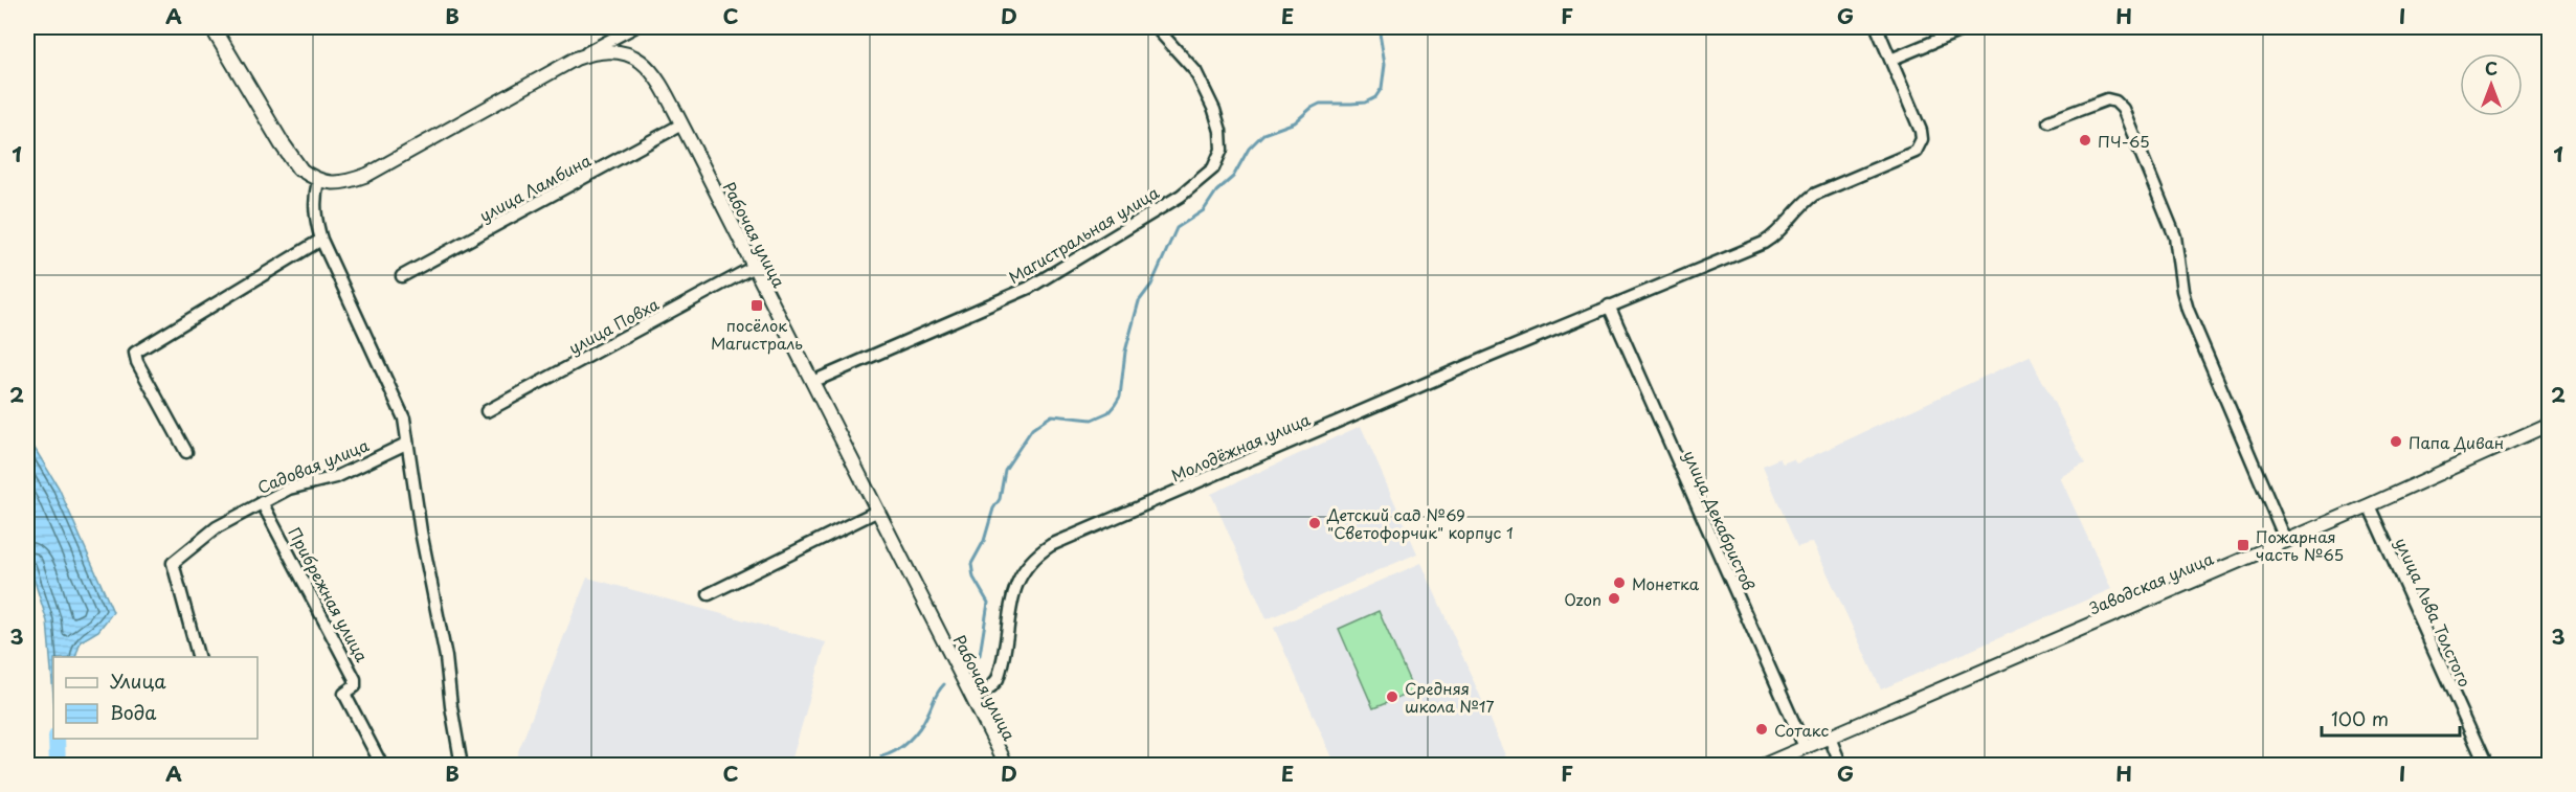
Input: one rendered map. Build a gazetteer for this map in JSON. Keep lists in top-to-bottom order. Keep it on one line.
{"streets":{"street":["улица Ламбина","Рабочая улица","Магистральная улица","улица Повха","Молодёжная улица","Садовая улица","улица Декабристов","Заводская улица","Прибрежная улица","улица Льва Толстого"]},"crossings":[["улица Ламбина","Рабочая улица"],["Рабочая улица","Магистральная улица"],["Рабочая улица","улица Повха"],["Рабочая улица","Молодёжная улица"],["Молодёжная улица","улица Декабристов"],["Садовая улица","Прибрежная улица"],["улица Декабристов","Заводская улица"],["Заводская улица","улица Льва Толстого"]],"places":{"other":["ПЧ-65","Папа Диван","Детский сад №69 \"Светофорчик\" корпус 1","Монетка","Ozon","Средняя школа №17","Сотакс"],"transit":["посёлок Магистраль","Пожарная часть №65"]},"legend":["Улица","Вода"],"scale_bar":"100 m","north":"top","grid":{"columns":["A","B","C","D","E","F","G","H","I"],"rows":["1","2","3"]}}
